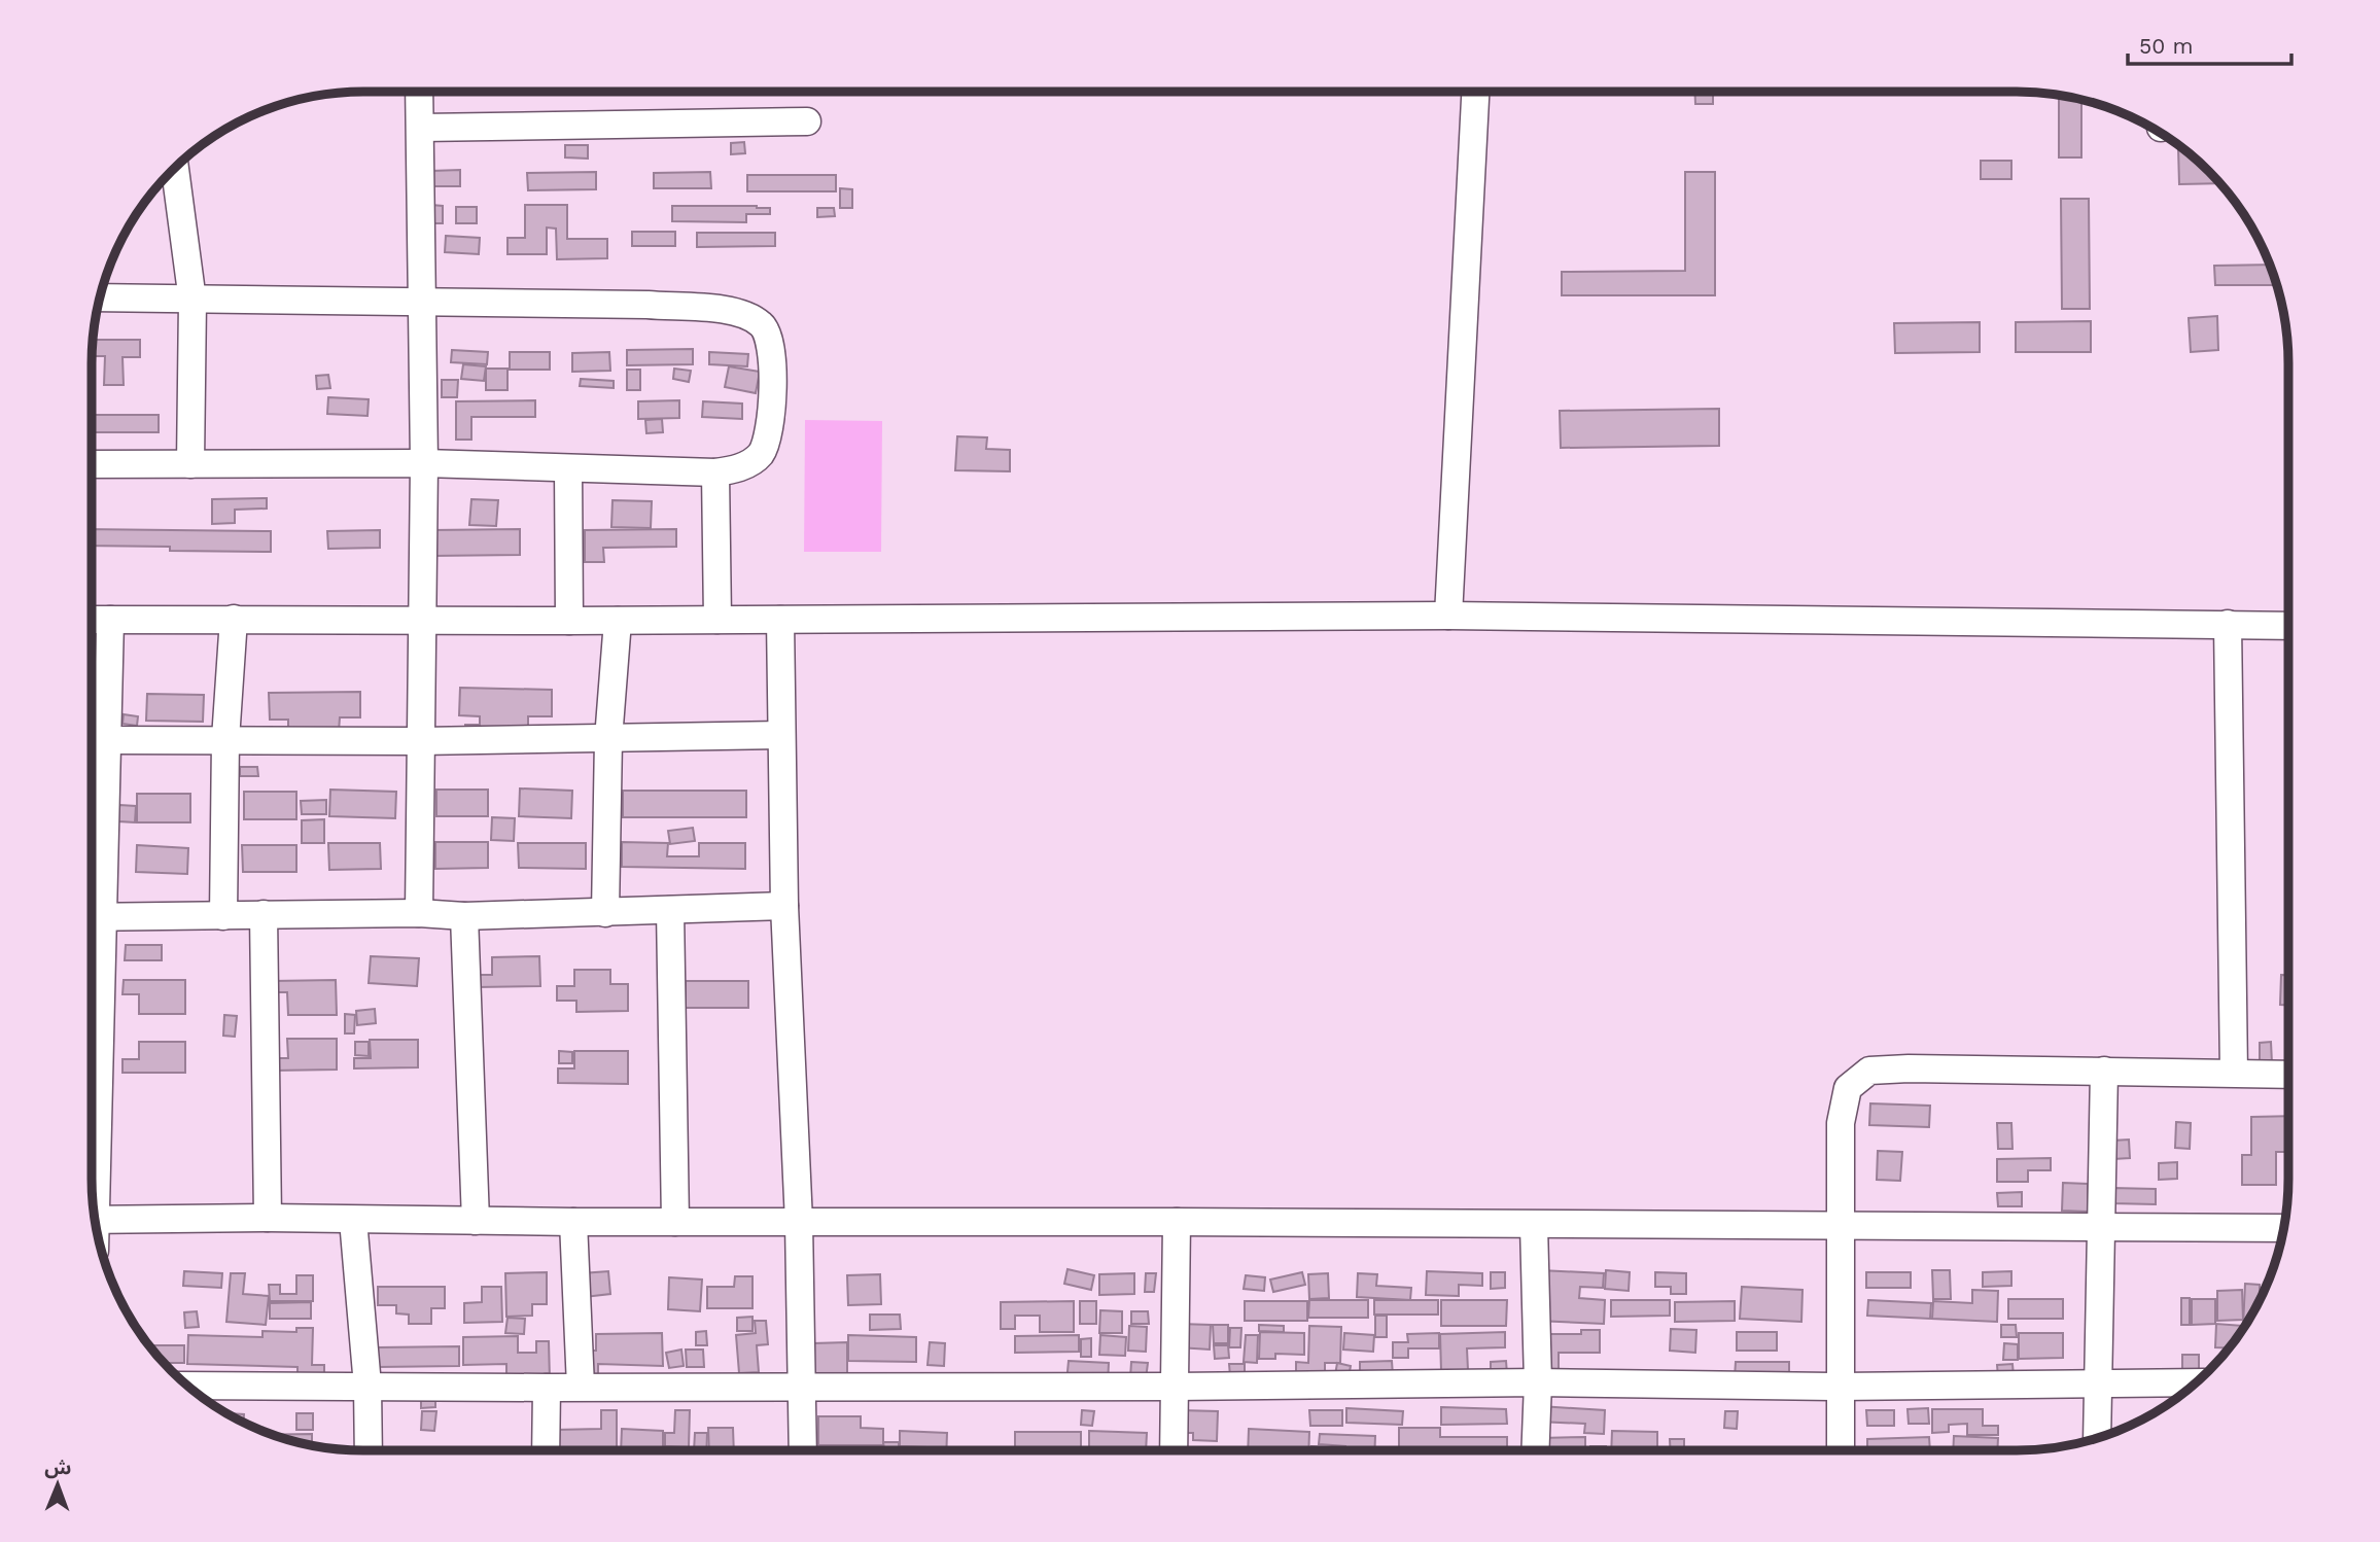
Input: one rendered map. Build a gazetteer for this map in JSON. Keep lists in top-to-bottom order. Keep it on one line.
{"scale_bar":"50 m","north":"top"}
